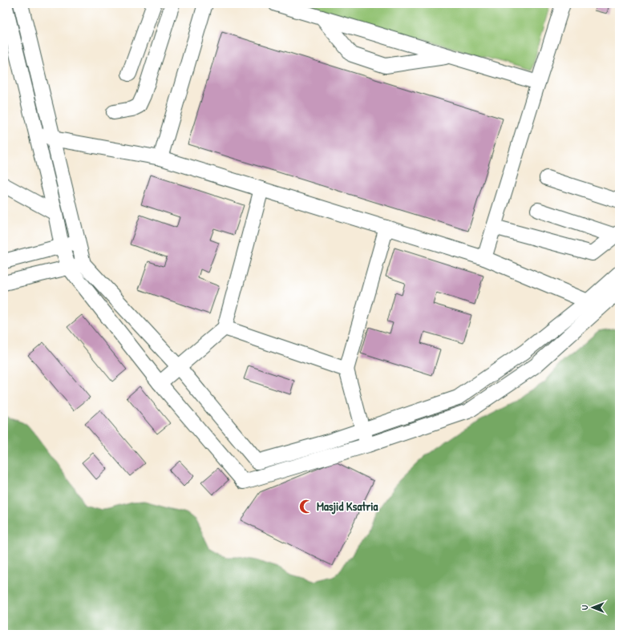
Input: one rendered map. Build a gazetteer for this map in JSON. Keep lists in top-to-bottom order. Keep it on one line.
{"places":{"mosque":["Masjid Ksatria"]},"north":"left"}
